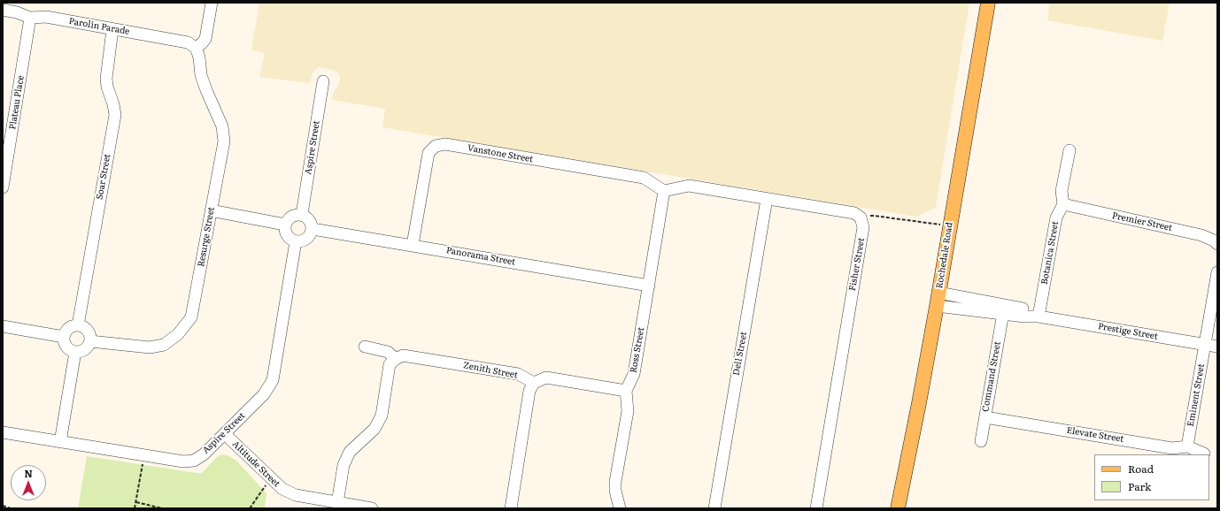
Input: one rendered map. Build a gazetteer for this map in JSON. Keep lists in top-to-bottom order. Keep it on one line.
{"streets":{"main road":["Rochedale Road"],"street":["Parolin Parade","Plateau Place","Aspire Street","Vanstone Street","Soar Street","Premier Street","Resurge Street","Botanica Street","Panorama Street","Fisher Street","Prestige Street","Ross Street","Dell Street","Zenith Street","Command Street","Eminent Street","Elevate Street","Altitude Street"]},"crossings":[["Parolin Parade","Plateau Place"],["Parolin Parade","Soar Street"],["Parolin Parade","Resurge Street"],["Aspire Street","Panorama Street"],["Aspire Street","Altitude Street"],["Vanstone Street","Panorama Street"],["Vanstone Street","Ross Street"],["Soar Street","Resurge Street"],["Premier Street","Botanica Street"],["Botanica Street","Prestige Street"],["Rochedale Road","Prestige Street"],["Panorama Street","Ross Street"],["Prestige Street","Command Street"],["Prestige Street","Eminent Street"],["Command Street","Elevate Street"],["Eminent Street","Elevate Street"]],"legend":["Road","Park"],"north":"top"}
